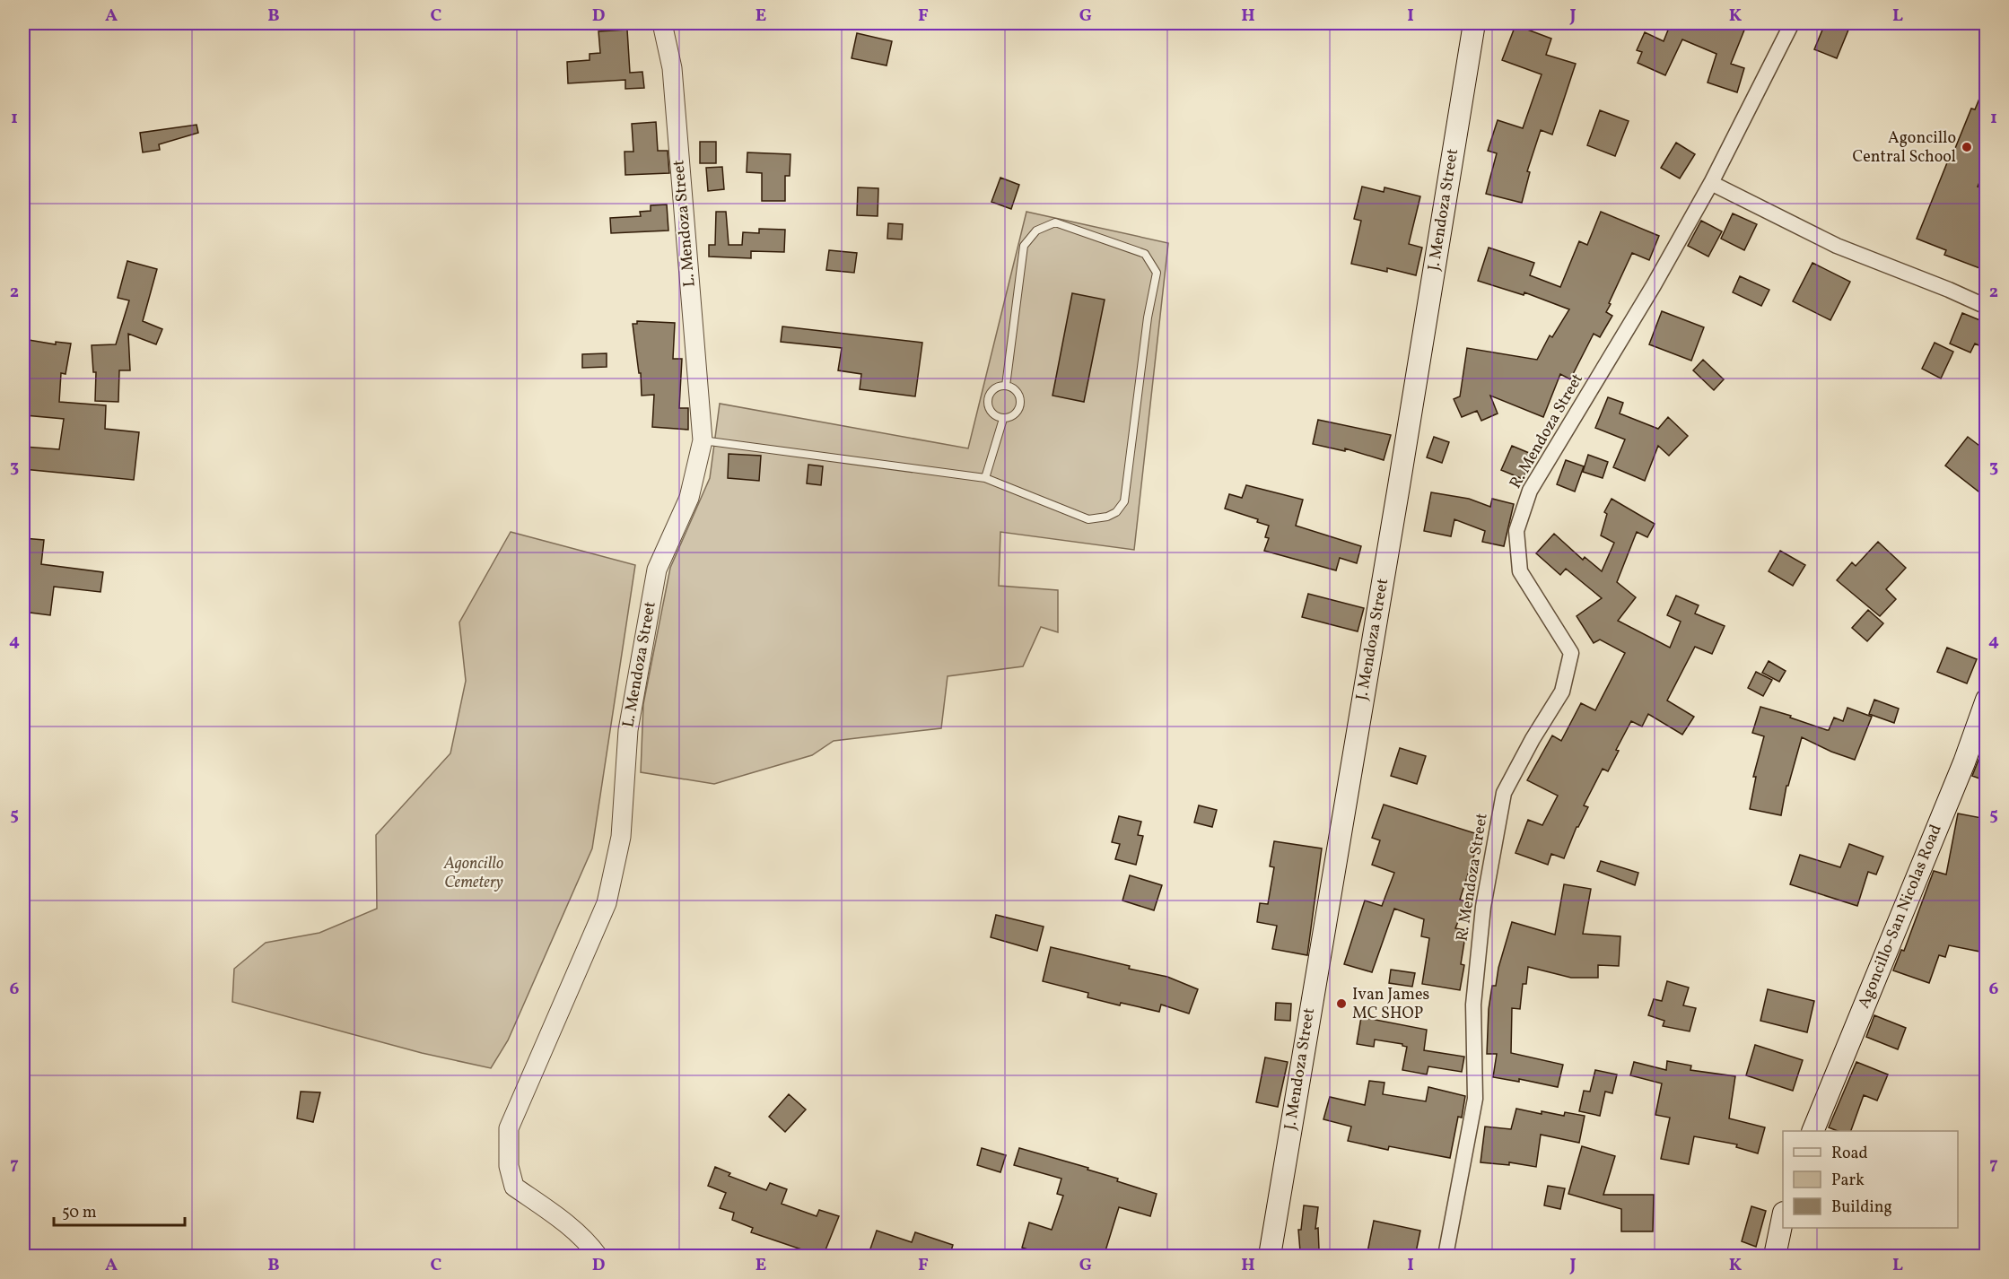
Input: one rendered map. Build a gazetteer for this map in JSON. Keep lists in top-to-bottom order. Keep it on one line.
{"streets":{"main road":["J. Mendoza Street","Agoncillo-San Nicolas Road"],"street":["L. Mendoza Street","R. Mendoza Street"]},"parks":["Agoncillo Cemetery"],"places":["Agoncillo Central School","Ivan James MC SHOP"],"legend":["Road","Park","Building"],"scale_bar":"50 m","grid":{"columns":["A","B","C","D","E","F","G","H","I","J","K","L"],"rows":["1","2","3","4","5","6","7"]}}
